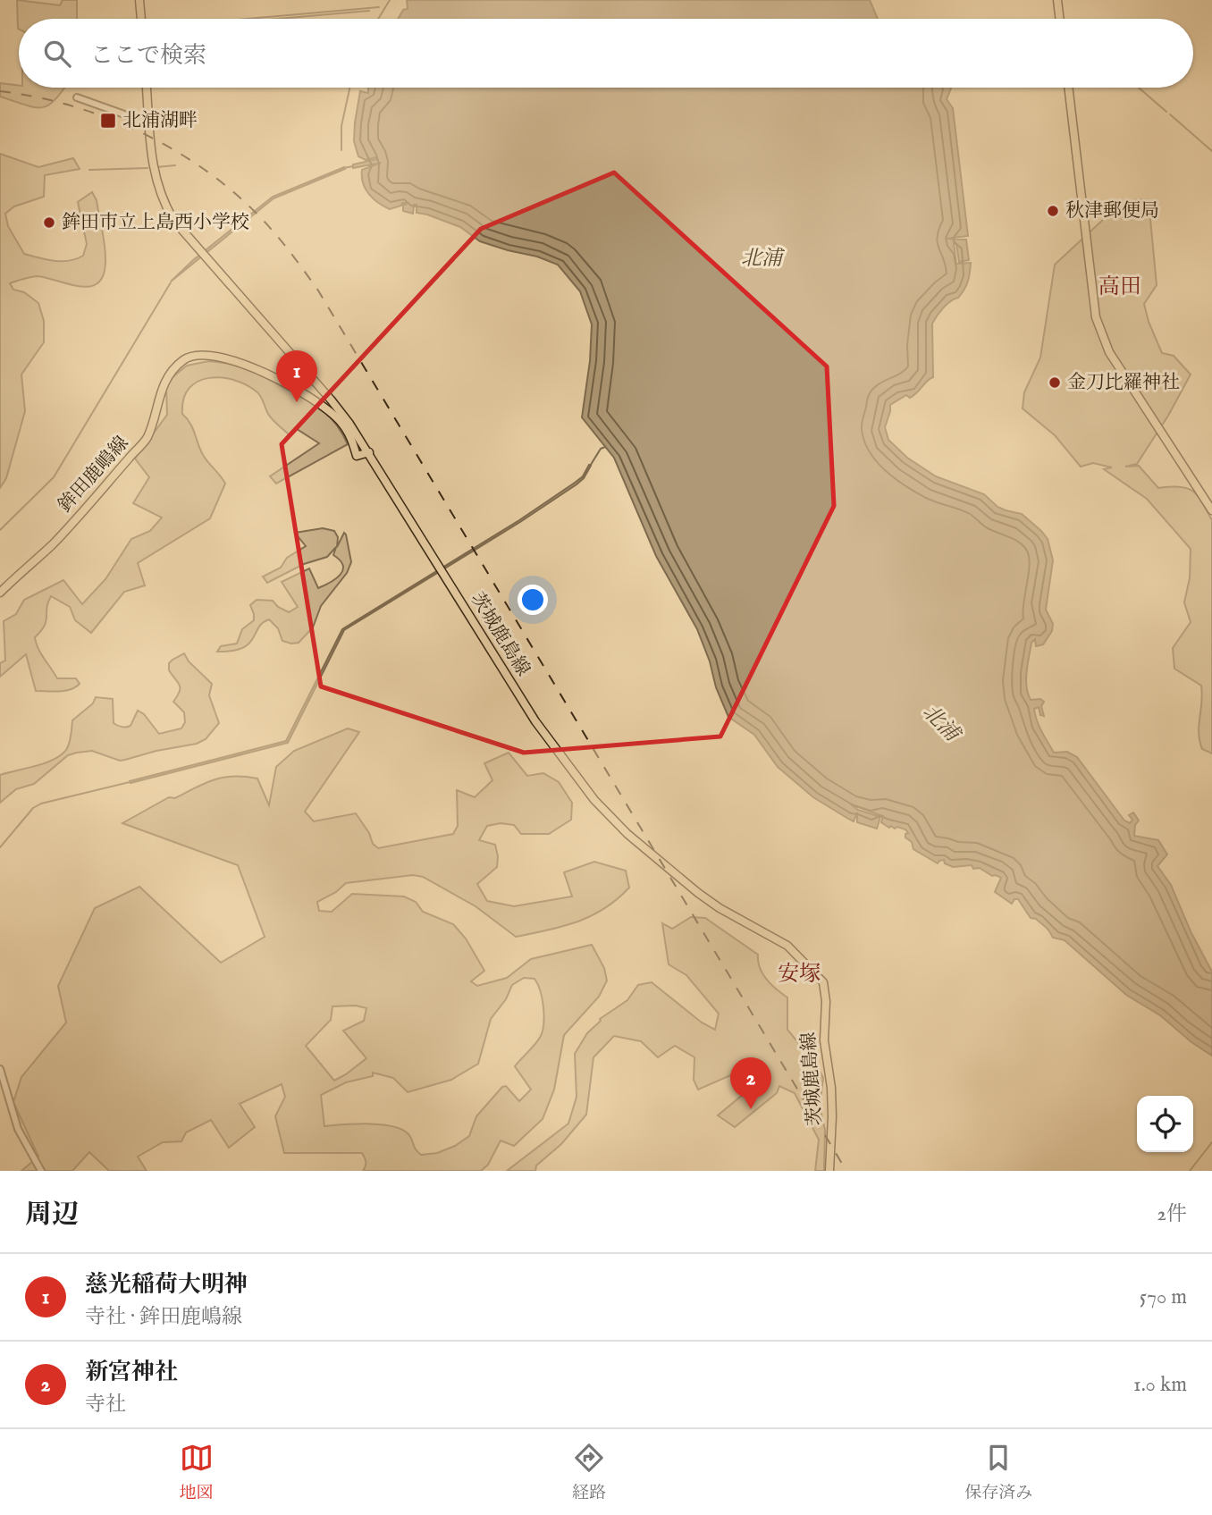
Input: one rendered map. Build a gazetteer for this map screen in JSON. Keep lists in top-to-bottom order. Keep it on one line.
{"streets":{"main road":["鉾田鹿嶋線","茨城鹿島線"]},"crossings":[["鉾田鹿嶋線","茨城鹿島線"]],"districts":["高田","安塚"],"water":["北浦"],"places":{"transit":["北浦湖畔"],"other":["秋津郵便局","鉾田市立上島西小学校","金刀比羅神社"]},"page":{"search":"ここで検索","pins":["1","2"],"heading":["周辺","2件"],"list":[{"mark":"1","name":"慈光稲荷大明神","note":"寺社 · 鉾田鹿嶋線","value":"570 m"},{"mark":"2","name":"新宮神社","note":"寺社","value":"1.0 km"}],"nav":["地図","経路","保存済み"]}}
